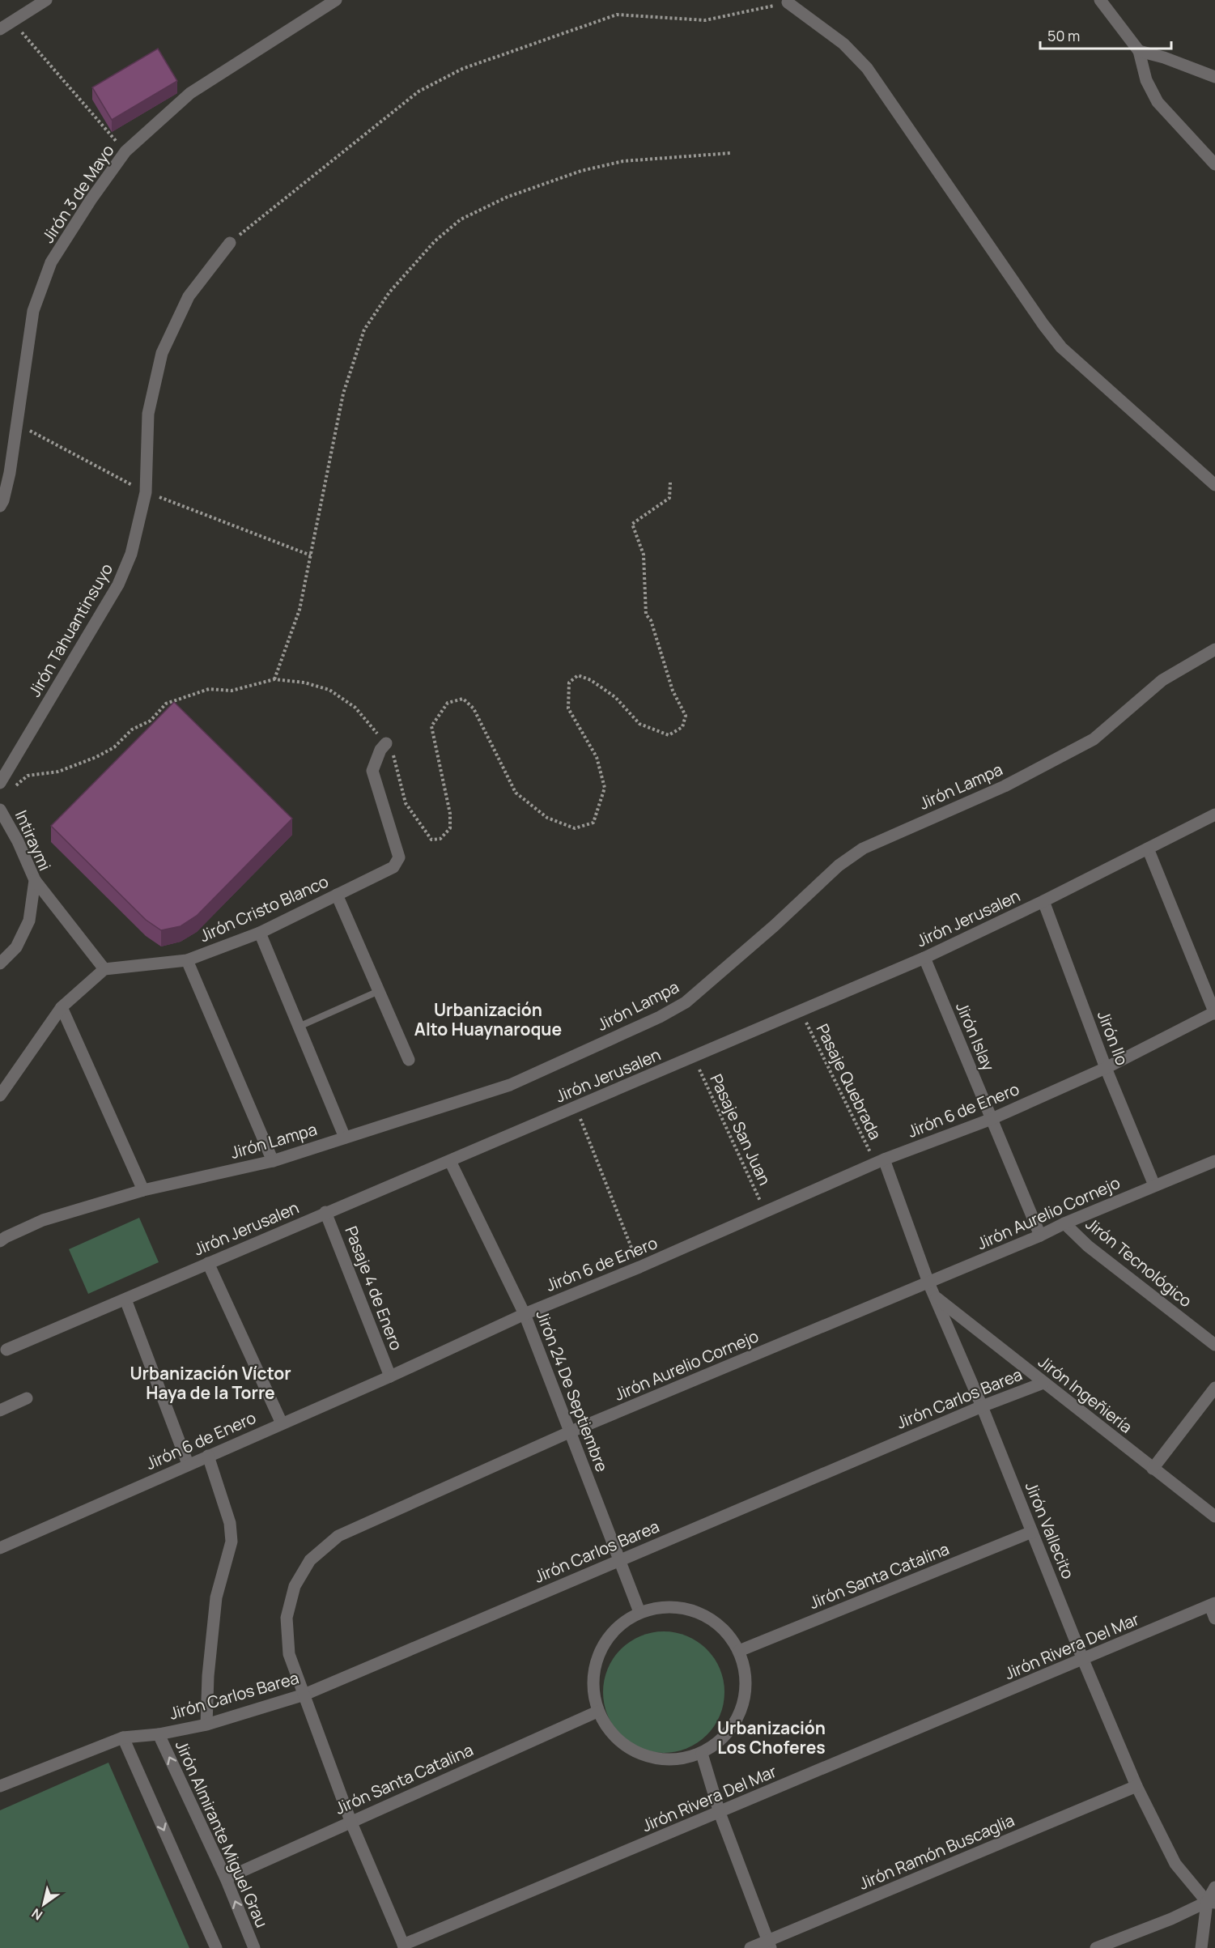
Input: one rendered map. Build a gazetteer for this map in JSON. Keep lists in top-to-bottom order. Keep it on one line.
{"streets":{"street":["Jirón 3 de Mayo","Jirón Tahuantinsuyo","Jirón Lampa","Intiraymi","Jirón Cristo Blanco","Jirón Jerusalen","Jirón Islay","Jirón Ilo","Jirón 6 de Enero","Jirón Aurelio Cornejo","Jirón Tecnológico","Pasaje 4 de Enero","Jirón 24 De Septiembre","Jirón Ingeñiería","Jirón Carlos Barea","Jirón Vallecito","Jirón Santa Catalina","Jirón Rivera Del Mar","Jirón Almirante Miguel Grau","Jirón Ramón Buscaglia"],"path":["Pasaje Quebrada","Pasaje San Juan"]},"crossings":[["Jirón Jerusalen","Jirón Islay"],["Jirón Jerusalen","Jirón Ilo"],["Jirón Jerusalen","Pasaje Quebrada"],["Jirón Jerusalen","Pasaje San Juan"],["Jirón Jerusalen","Pasaje 4 de Enero"],["Jirón Jerusalen","Jirón 24 De Septiembre"],["Jirón Islay","Jirón 6 de Enero"],["Jirón Islay","Jirón Aurelio Cornejo"],["Jirón Ilo","Jirón 6 de Enero"],["Jirón Ilo","Jirón Aurelio Cornejo"],["Pasaje Quebrada","Jirón 6 de Enero"],["Pasaje Quebrada","Jirón Vallecito"],["Jirón 6 de Enero","Pasaje San Juan"],["Jirón 6 de Enero","Pasaje 4 de Enero"],["Jirón 6 de Enero","Jirón 24 De Septiembre"],["Jirón 6 de Enero","Jirón Vallecito"],["Jirón Aurelio Cornejo","Jirón Tecnológico"],["Jirón Aurelio Cornejo","Jirón 24 De Septiembre"],["Jirón Aurelio Cornejo","Jirón Carlos Barea"],["Jirón Aurelio Cornejo","Jirón Vallecito"],["Jirón Aurelio Cornejo","Jirón Santa Catalina"],["Jirón Aurelio Cornejo","Jirón Rivera Del Mar"],["Jirón 24 De Septiembre","Jirón Carlos Barea"],["Jirón 24 De Septiembre","Jirón Santa Catalina"],["Jirón Ingeñiería","Jirón Carlos Barea"],["Jirón Ingeñiería","Jirón Vallecito"],["Jirón Carlos Barea","Jirón Vallecito"],["Jirón Carlos Barea","Jirón Almirante Miguel Grau"],["Jirón Vallecito","Jirón Santa Catalina"],["Jirón Vallecito","Jirón Rivera Del Mar"],["Jirón Vallecito","Jirón Ramón Buscaglia"],["Jirón Santa Catalina","Jirón Almirante Miguel Grau"]],"districts":["Urbanización Alto Huaynaroque","Urbanización Víctor Haya de la Torre","Urbanización Los Choferes"],"scale_bar":"50 m","north":"bottom left"}
